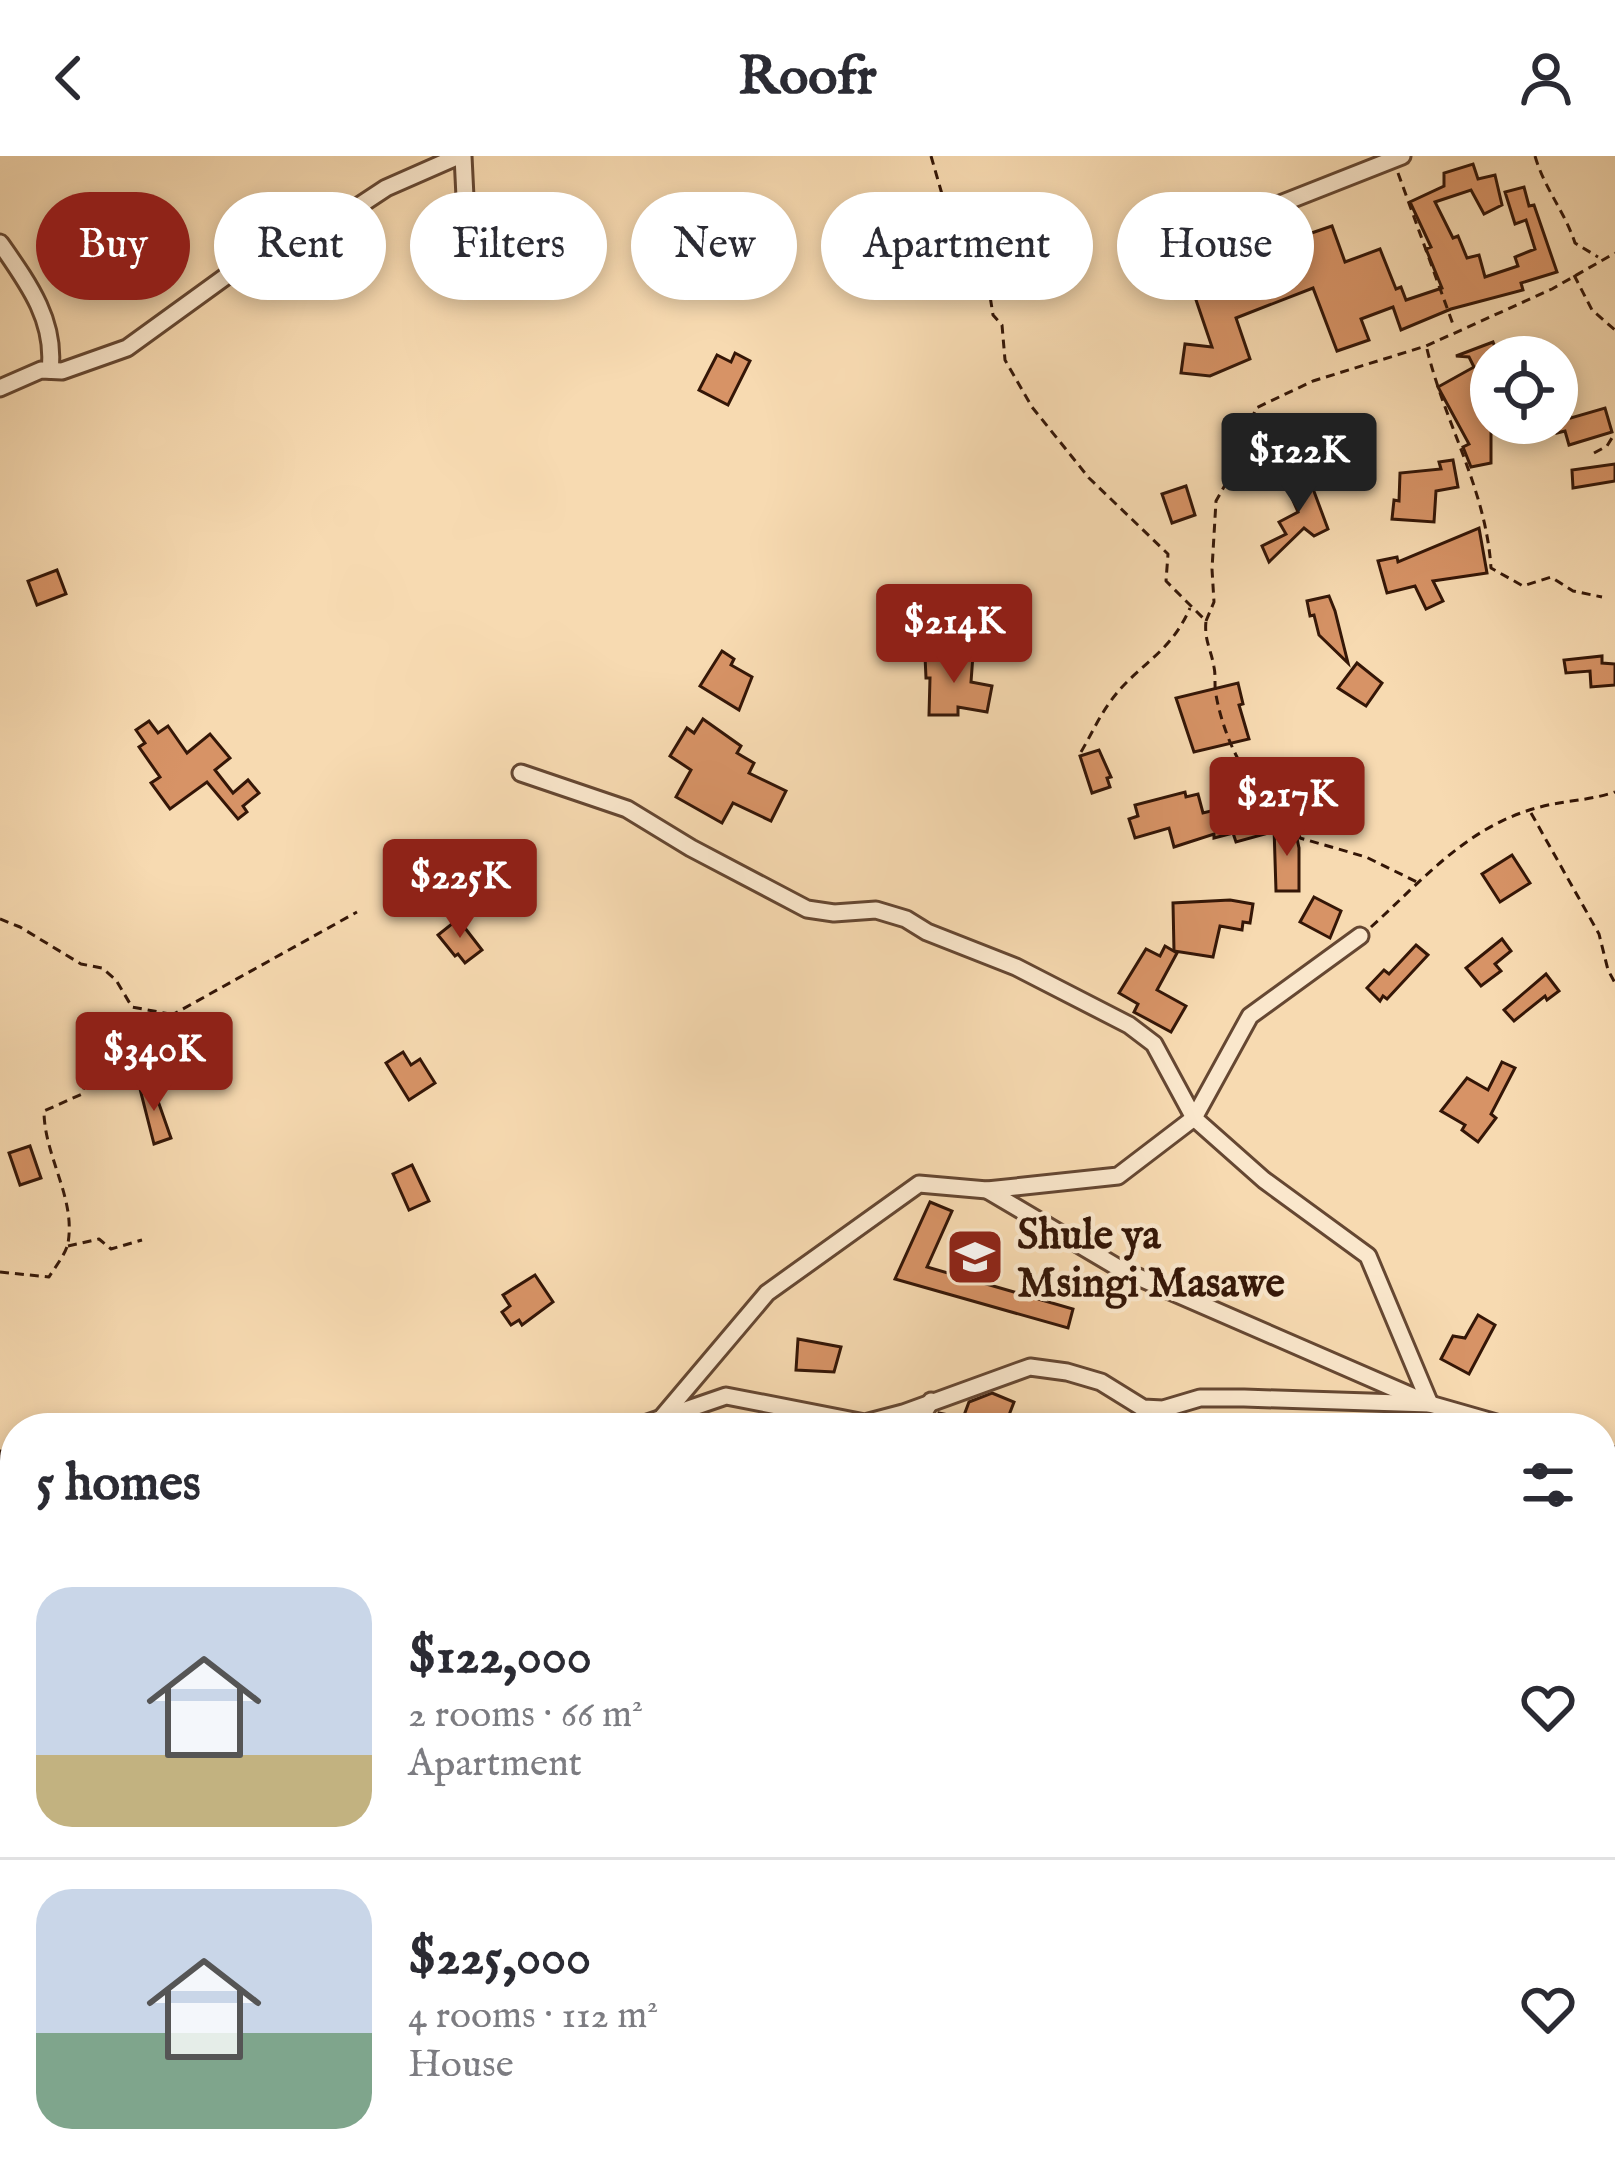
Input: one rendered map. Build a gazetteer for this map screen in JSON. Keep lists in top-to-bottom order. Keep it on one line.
{"places":{"school or university":["Shule ya Msingi Masawe"]},"page":{"header":"Roofr","chip":["Buy","Rent","Filters","New","Apartment","House"],"price":["$122K","$214K","$217K","$225K","$340K"],"heading":"5 homes","list":[{"name":"$122,000","note":"2 rooms · 66 m² · Apartment"},{"name":"$225,000","note":"4 rooms · 112 m² · House"}]}}
